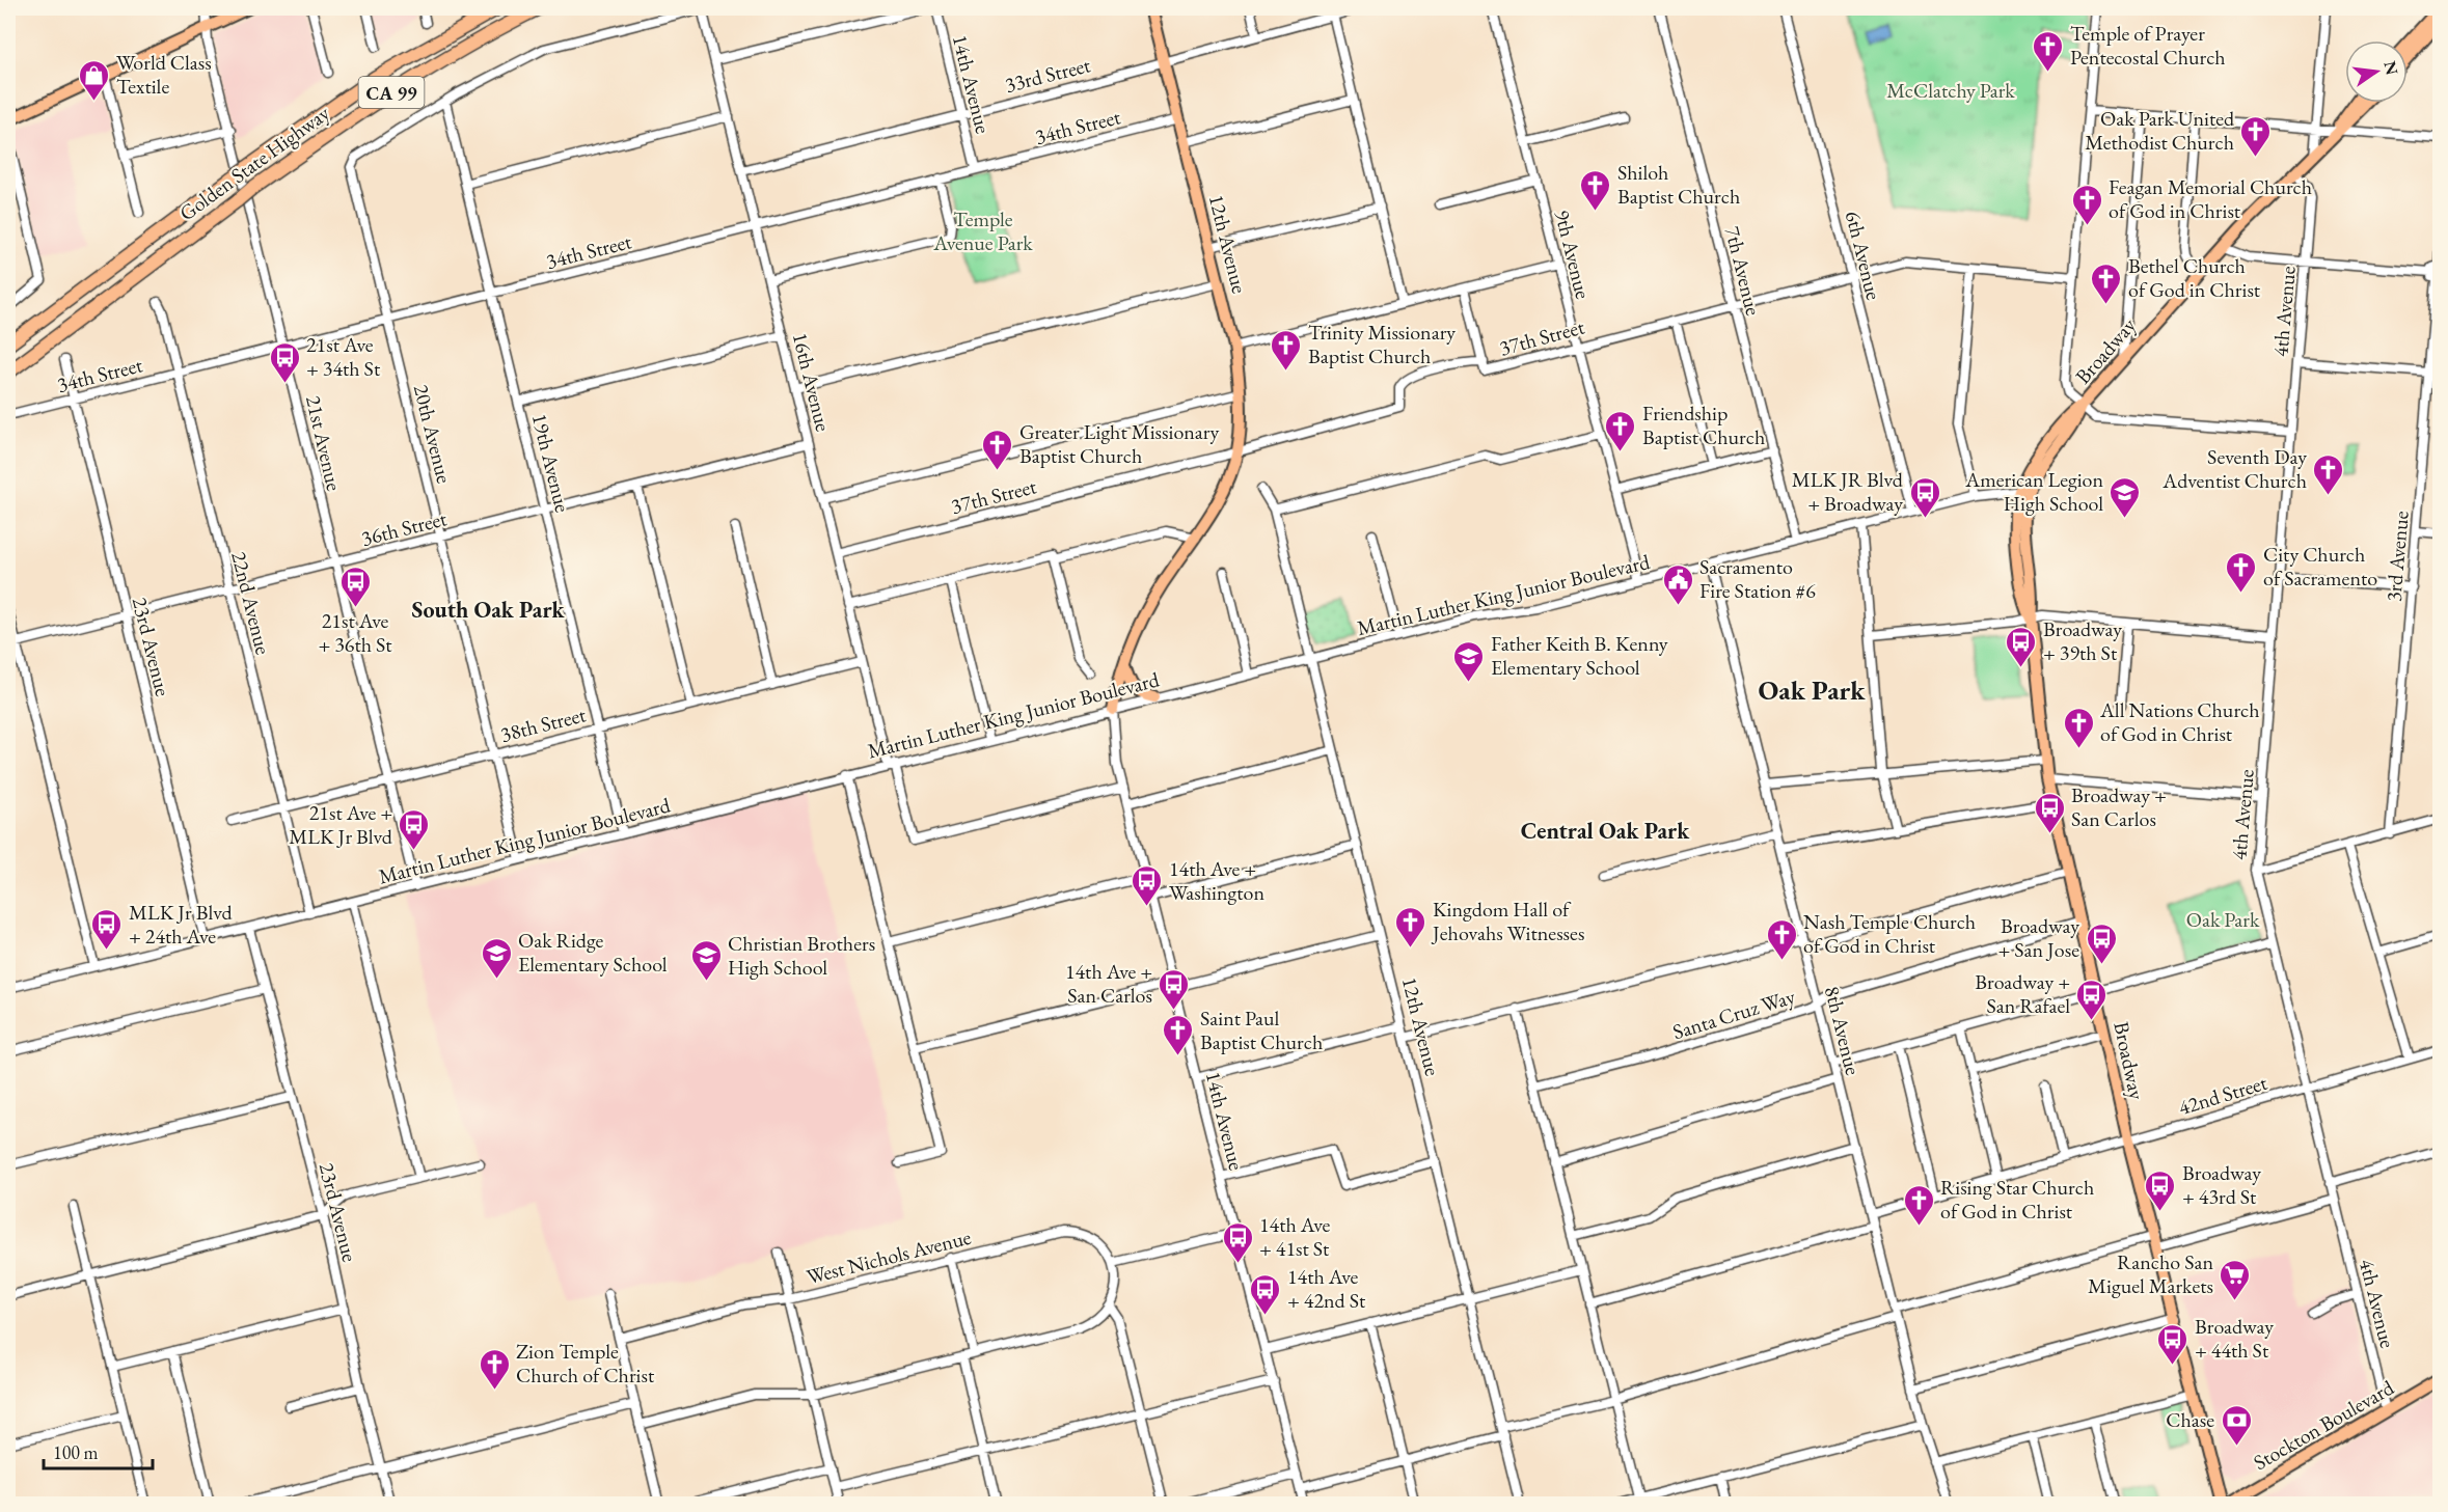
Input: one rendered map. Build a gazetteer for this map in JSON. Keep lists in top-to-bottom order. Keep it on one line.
{"streets":{"highway":["CA 99","Golden State Highway"],"main road":["12th Avenue","Broadway","Stockton Boulevard"],"street":["33rd Street","14th Avenue","34th Street","9th Avenue","6th Avenue","7th Avenue","4th Avenue","37th Street","16th Avenue","20th Avenue","21st Avenue","19th Avenue","36th Street","3rd Avenue","Martin Luther King Junior Boulevard","22nd Avenue","23rd Avenue","38th Street","Santa Cruz Way","8th Avenue","42nd Street","West Nichols Avenue"]},"crossings":[["33rd Street","14th Avenue"],["33rd Street","12th Avenue"],["33rd Street","16th Avenue"],["14th Avenue","34th Street"],["14th Avenue","12th Avenue"],["14th Avenue","16th Avenue"],["14th Avenue","Martin Luther King Junior Boulevard"],["34th Street","12th Avenue"],["34th Street","16th Avenue"],["34th Street","20th Avenue"],["34th Street","21st Avenue"],["34th Street","19th Avenue"],["34th Street","22nd Avenue"],["34th Street","23rd Avenue"],["12th Avenue","37th Street"],["12th Avenue","Martin Luther King Junior Boulevard"],["9th Avenue","37th Street"],["9th Avenue","Martin Luther King Junior Boulevard"],["6th Avenue","37th Street"],["6th Avenue","Martin Luther King Junior Boulevard"],["7th Avenue","37th Street"],["7th Avenue","Martin Luther King Junior Boulevard"],["4th Avenue","Broadway"],["4th Avenue","42nd Street"],["4th Avenue","Stockton Boulevard"],["37th Street","16th Avenue"],["Broadway","Martin Luther King Junior Boulevard"],["Broadway","Santa Cruz Way"],["Broadway","42nd Street"],["16th Avenue","36th Street"],["16th Avenue","Martin Luther King Junior Boulevard"],["16th Avenue","38th Street"],["20th Avenue","19th Avenue"],["20th Avenue","36th Street"],["20th Avenue","Martin Luther King Junior Boulevard"],["20th Avenue","38th Street"],["21st Avenue","36th Street"],["21st Avenue","Martin Luther King Junior Boulevard"],["21st Avenue","38th Street"],["19th Avenue","36th Street"],["19th Avenue","Martin Luther King Junior Boulevard"],["19th Avenue","38th Street"],["36th Street","22nd Avenue"],["36th Street","23rd Avenue"],["Martin Luther King Junior Boulevard","22nd Avenue"],["Martin Luther King Junior Boulevard","23rd Avenue"],["Martin Luther King Junior Boulevard","8th Avenue"],["22nd Avenue","38th Street"],["Santa Cruz Way","8th Avenue"],["8th Avenue","42nd Street"]],"districts":["South Oak Park","Oak Park","Central Oak Park"],"parks":["McClatchy Park","Temple Avenue Park","Oak Park"],"places":{"church":["Temple of Prayer Pentecostal Church","Oak Park United Methodist Church","Shiloh Baptist Church","Feagan Memorial Church of God in Christ","Bethel Church of God in Christ","Trinity Missionary Baptist Church","Friendship Baptist Church","Greater Light Missionary Baptist Church","Seventh Day Adventist Church","City Church of Sacramento","All Nations Church of God in Christ","Kingdom Hall of Jehovahs Witnesses","Nash Temple Church of God in Christ","Saint Paul Baptist Church","Rising Star Church of God in Christ","Zion Temple Church of Christ"],"shop":["World Class Textile"],"bus stop":["21st Ave + 34th St","MLK JR Blvd + Broadway","21st Ave + 36th St","Broadway + 39th St","Broadway + San Carlos","21st Ave + MLK Jr Blvd","14th Ave + Washington","MLK Jr Blvd + 24th Ave","Broadway + San Jose","14th Ave + San Carlos","Broadway + San Rafael","Broadway + 43rd St","14th Ave + 41st St","14th Ave + 42nd St","Broadway + 44th St"],"school or university":["American Legion High School","Father Keith B. Kenny Elementary School","Oak Ridge Elementary School","Christian Brothers High School"],"public building":["Sacramento Fire Station #6"],"supermarket":["Rancho San Miguel Markets"],"bank":["Chase"]},"scale_bar":"100 m","north":"right"}
